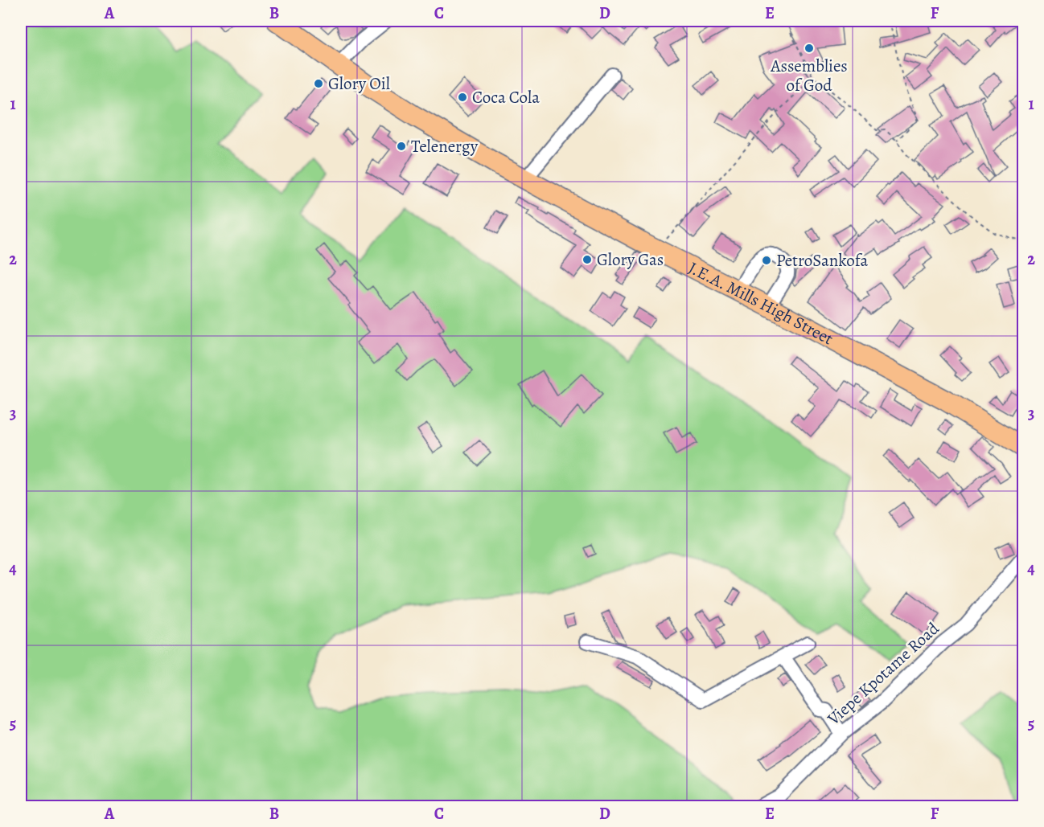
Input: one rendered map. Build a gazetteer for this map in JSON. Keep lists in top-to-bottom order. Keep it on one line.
{"streets":{"highway":["J.E.A. Mills High Street"],"street":["Viepe Kpotame Road"]},"places":["Assemblies of God","Glory Oil","Coca Cola","Telenergy","Glory Gas","PetroSankofa"],"grid":{"columns":["A","B","C","D","E","F"],"rows":["1","2","3","4","5"]}}
